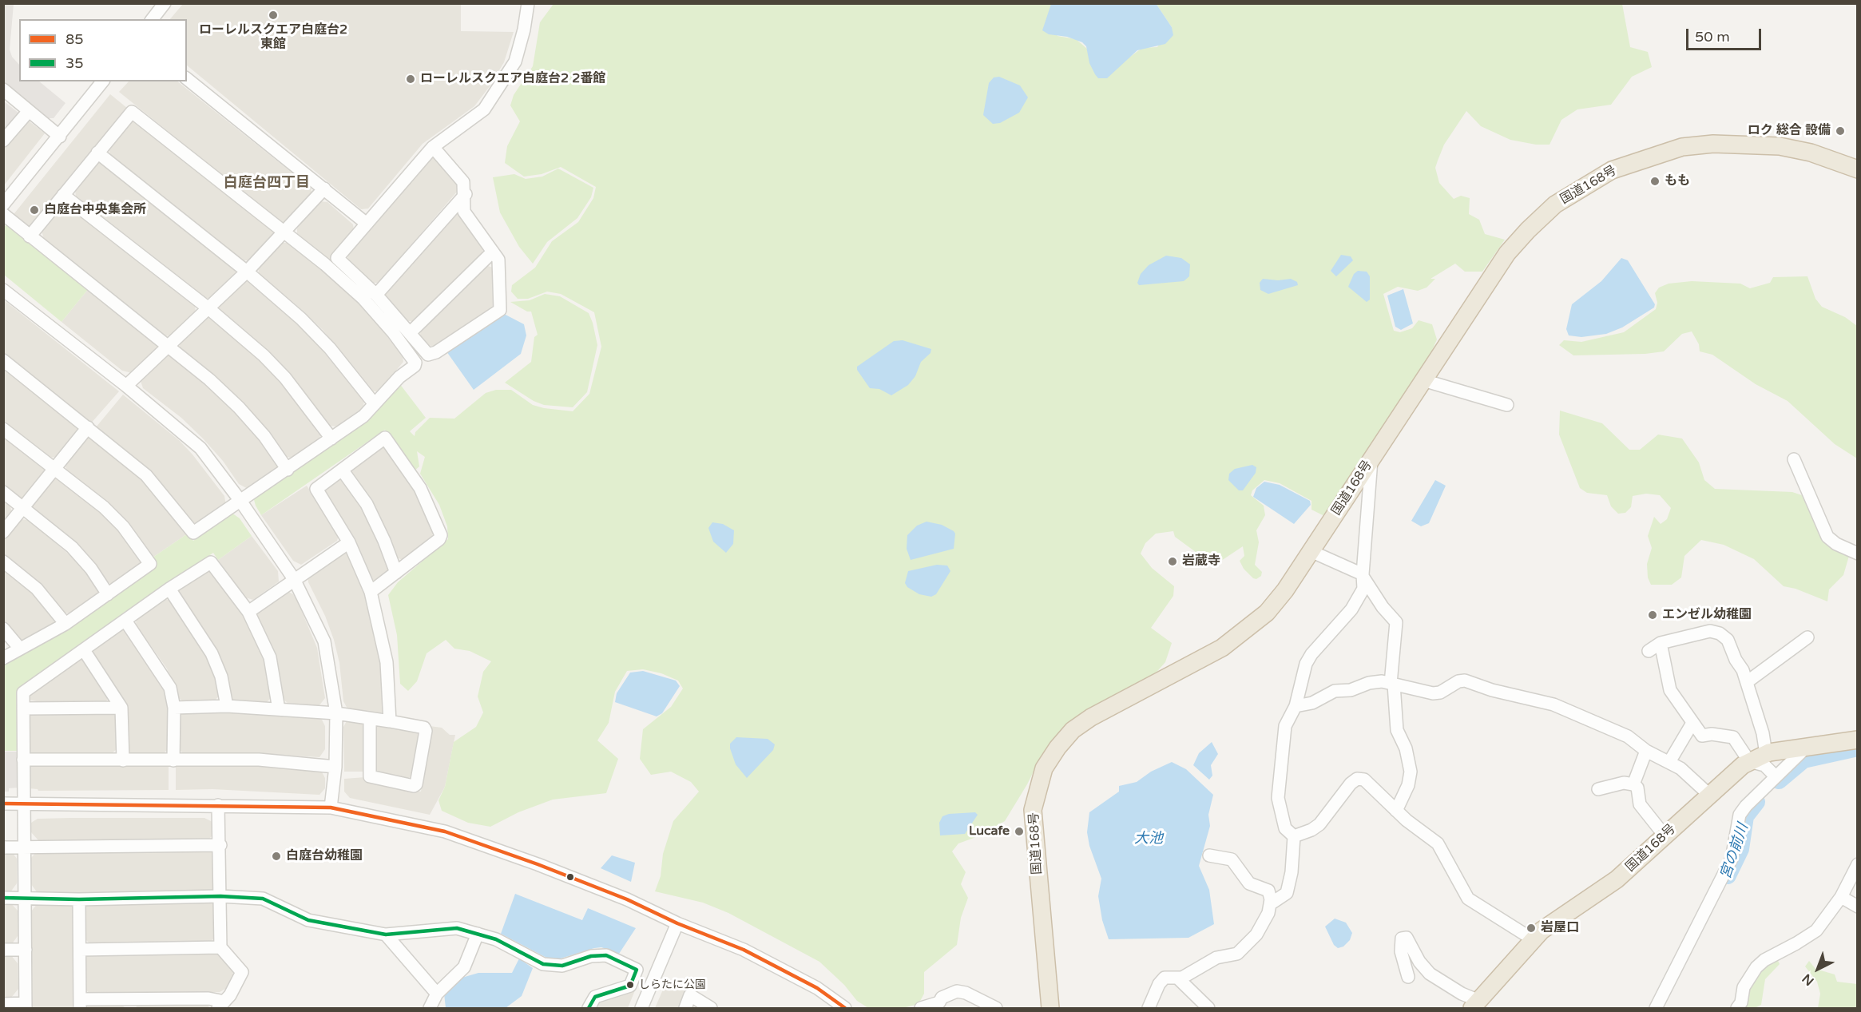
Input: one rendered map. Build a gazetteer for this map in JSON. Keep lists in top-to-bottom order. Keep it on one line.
{"streets":{"highway":["国道168号"]},"districts":["白庭台四丁目"],"water":["大池","宮の前川"],"places":["ローレルスクエア白庭台2 東館","ローレルスクエア白庭台2 2番館","ロク 総合 設備","もも","白庭台中央集会所","岩蔵寺","エンゼル幼稚園","Lucafe","白庭台幼稚園","岩屋口","しらたに公園"],"lines":["transit line 85","transit line 35"],"legend":["85","35"],"scale_bar":"50 m","north":"bottom left"}
